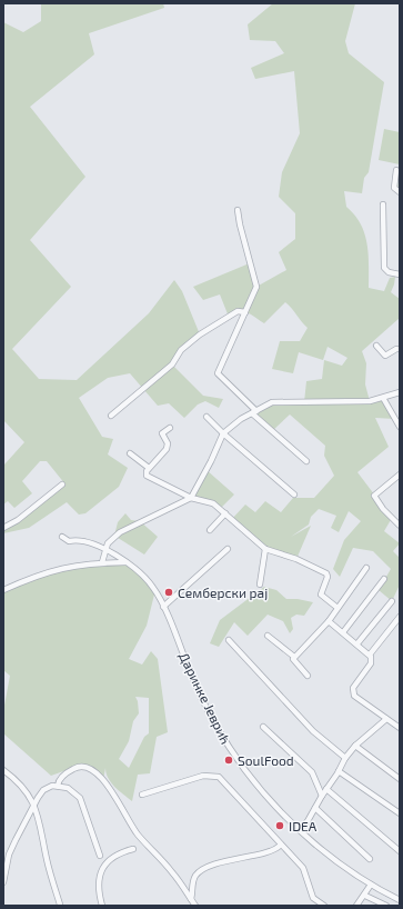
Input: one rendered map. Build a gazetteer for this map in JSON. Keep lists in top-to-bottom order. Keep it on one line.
{"streets":{"street":["Даринке Јеврић"]},"places":["Семберски рај","SoulFood","IDEA"]}
